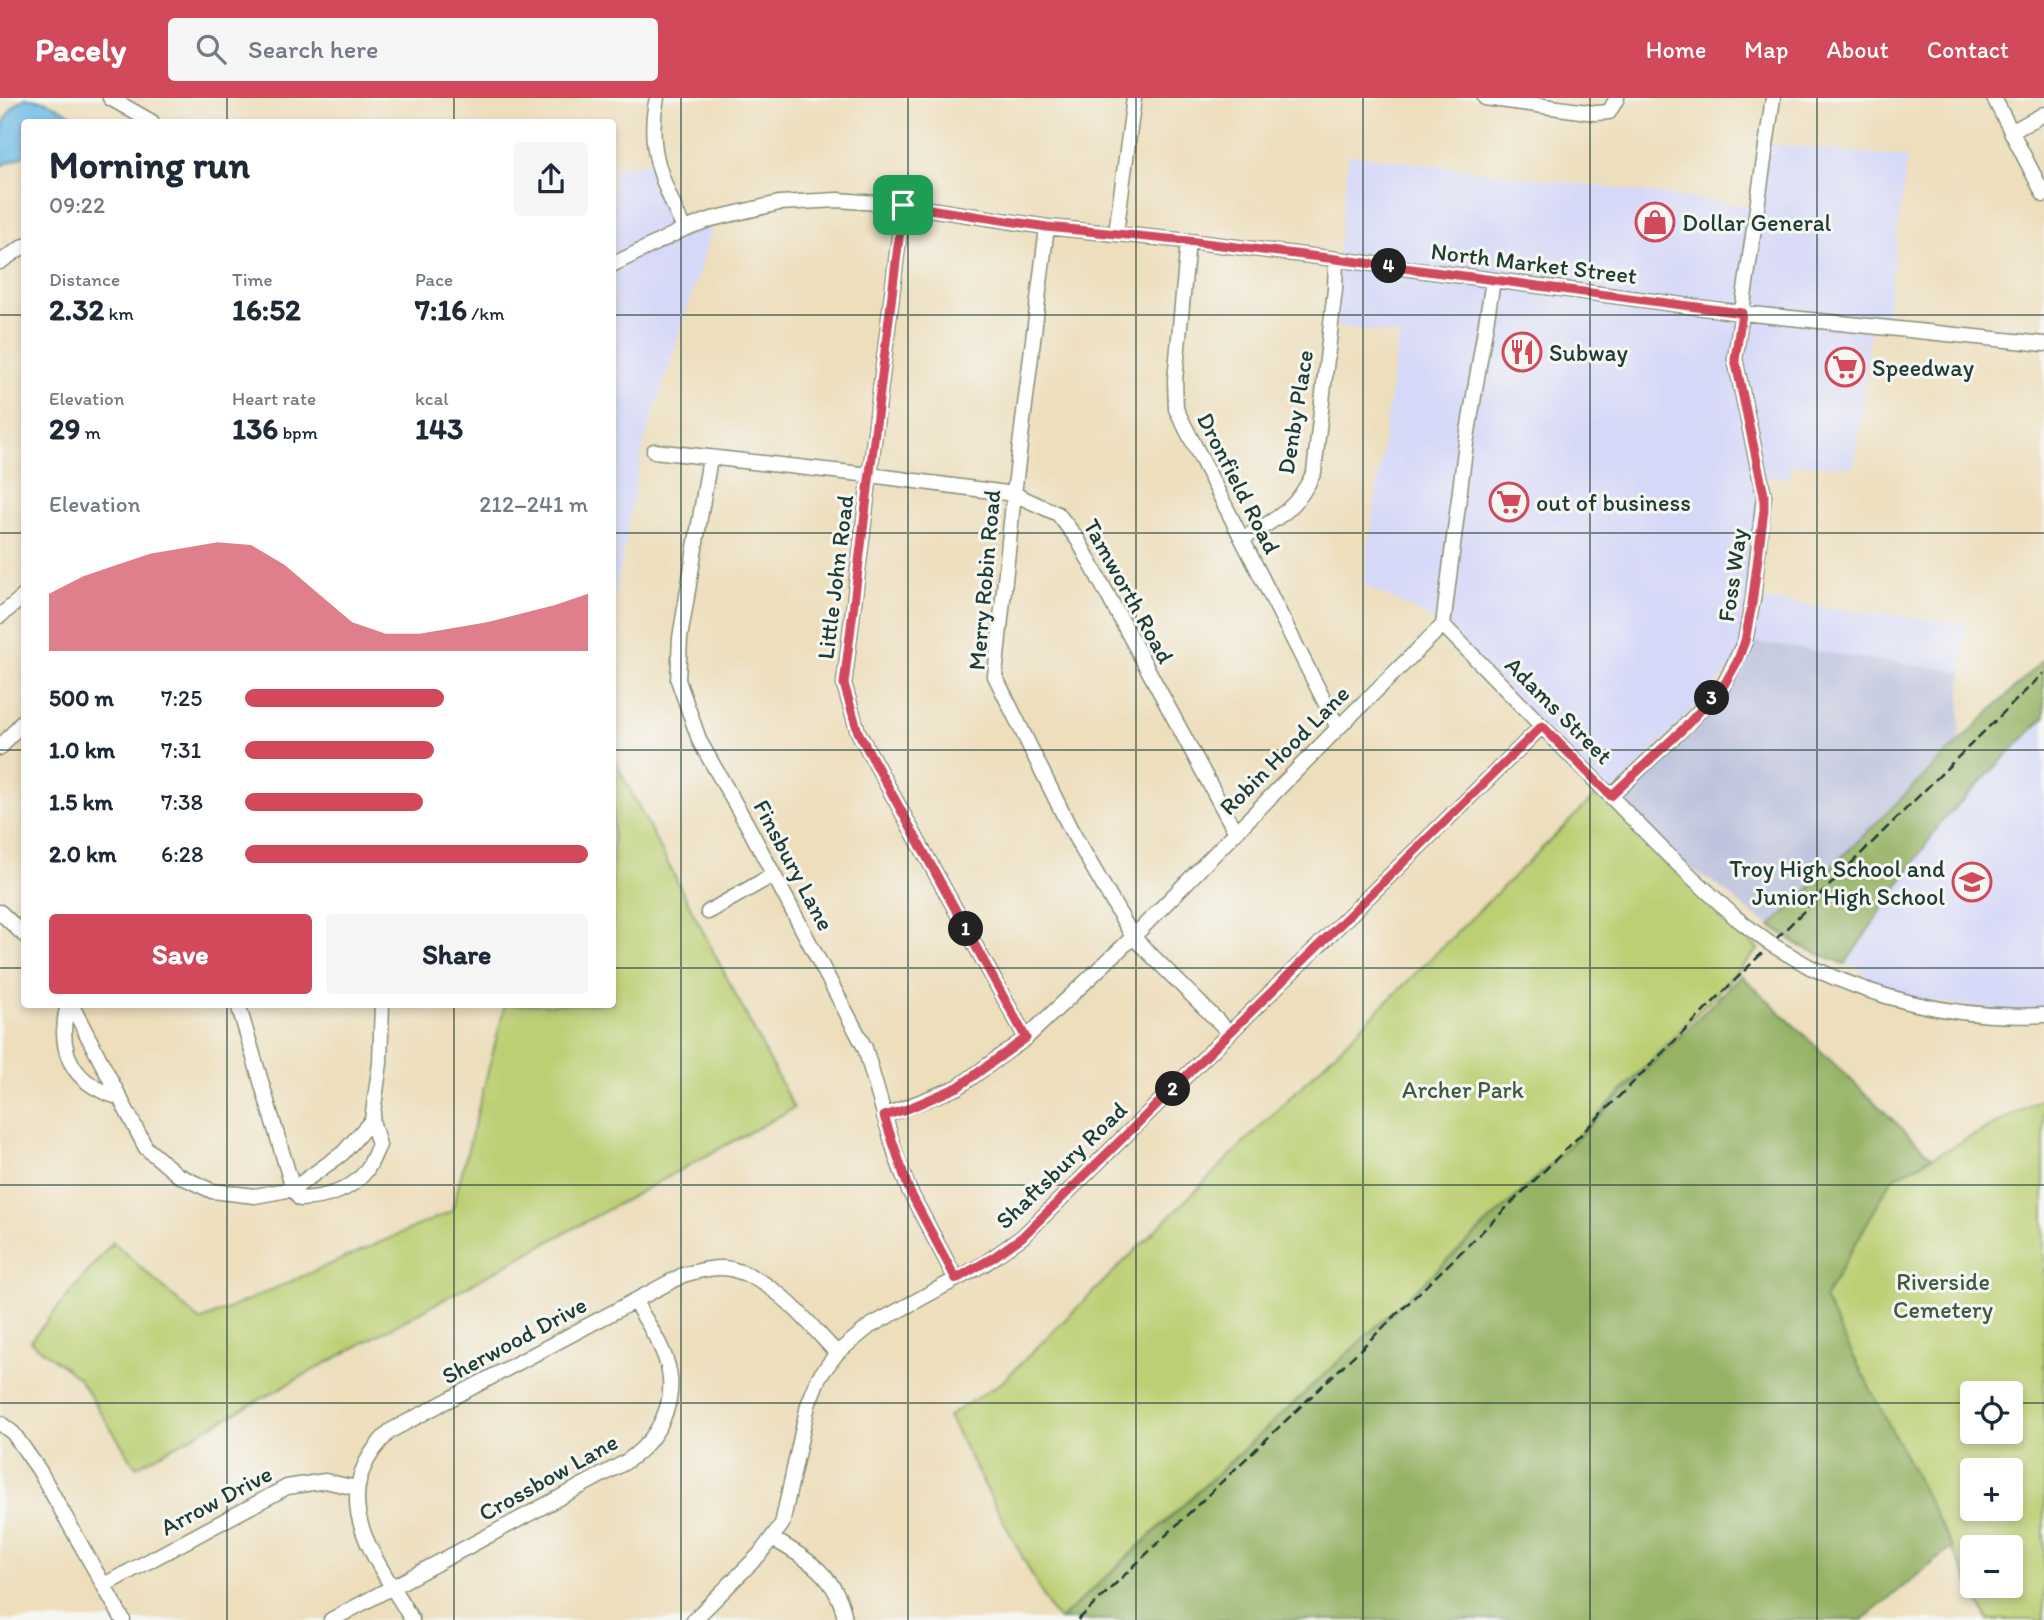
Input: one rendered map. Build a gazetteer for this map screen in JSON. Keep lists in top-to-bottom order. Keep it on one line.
{"streets":{"street":["North Market Street","Denby Place","Dronfield Road","Foss Way","Little John Road","Merry Robin Road","Tamworth Road","Adams Street","Robin Hood Lane","Finsbury Lane","Shaftsbury Road","Sherwood Drive","Crossbow Lane","Arrow Drive"]},"crossings":[["North Market Street","Denby Place"],["North Market Street","Dronfield Road"],["North Market Street","Foss Way"],["North Market Street","Little John Road"],["North Market Street","Merry Robin Road"],["Denby Place","Dronfield Road"],["Dronfield Road","Robin Hood Lane"],["Foss Way","Adams Street"],["Little John Road","Tamworth Road"],["Little John Road","Robin Hood Lane"],["Merry Robin Road","Tamworth Road"],["Merry Robin Road","Robin Hood Lane"],["Merry Robin Road","Shaftsbury Road"],["Tamworth Road","Robin Hood Lane"],["Tamworth Road","Finsbury Lane"],["Adams Street","Robin Hood Lane"],["Adams Street","Shaftsbury Road"],["Robin Hood Lane","Finsbury Lane"],["Finsbury Lane","Shaftsbury Road"],["Shaftsbury Road","Sherwood Drive"],["Sherwood Drive","Crossbow Lane"],["Sherwood Drive","Arrow Drive"]],"parks":["Archer Park","Riverside Cemetery"],"places":{"shop":["Dollar General"],"restaurant":["Subway"],"supermarket":["Speedway","out of business"],"school or university":["Troy High School and Junior High School"]},"page":{"header":"Pacely","search":"Search here","nav":["Home","Map","About","Contact"],"heading":["Morning run","09:22"],"stats":[["Distance","2.32 km"],["Time","16:52"],["Pace","7:16 /km"],["Elevation","29 m"],["Heart rate","136 bpm"],["kcal","143"]],"pins":["4","3","1","2"],"chart":["Elevation","212–241 m"],"list":[{"name":"500 m","note":"7:25"},{"name":"1.0 km","note":"7:31"},{"name":"1.5 km","note":"7:38"},{"name":"2.0 km","note":"6:28"}],"buttons":["Save","Share"],"map_buttons":["+","−"]}}
